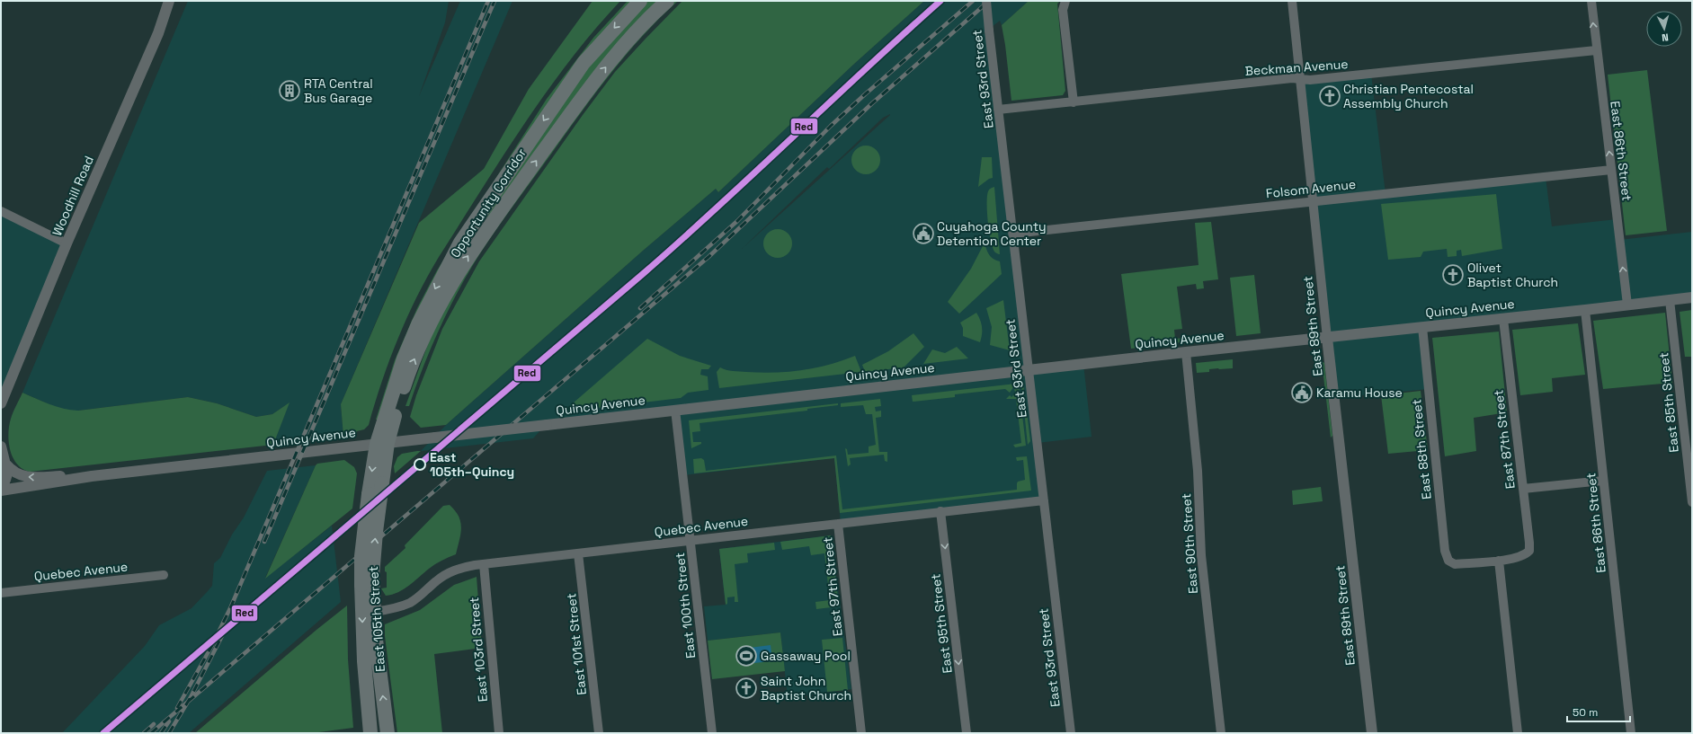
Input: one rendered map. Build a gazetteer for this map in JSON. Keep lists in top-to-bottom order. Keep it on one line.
{"streets":{"main road":["Opportunity Corridor","East 105th Street"],"street":["Beckman Avenue","East 93rd Street","East 86th Street","Folsom Avenue","Woodhill Road","Quincy Avenue","East 89th Street","East 85th Street","East 87th Street","East 88th Street","Quebec Avenue","East 90th Street","East 97th Street","East 100th Street","East 95th Street","East 101st Street","East 103rd Street"]},"crossings":[["Beckman Avenue","East 93rd Street"],["Beckman Avenue","East 86th Street"],["Beckman Avenue","East 89th Street"],["East 93rd Street","Folsom Avenue"],["East 93rd Street","Quincy Avenue"],["East 93rd Street","Quebec Avenue"],["East 86th Street","Folsom Avenue"],["East 86th Street","Quincy Avenue"],["Folsom Avenue","East 89th Street"],["Opportunity Corridor","Quincy Avenue"],["Opportunity Corridor","East 105th Street"],["Quincy Avenue","East 89th Street"],["Quincy Avenue","East 85th Street"],["Quincy Avenue","East 87th Street"],["Quincy Avenue","East 88th Street"],["Quincy Avenue","East 90th Street"],["Quincy Avenue","East 100th Street"],["East 87th Street","East 88th Street"],["Quebec Avenue","East 97th Street"],["Quebec Avenue","East 100th Street"],["Quebec Avenue","East 105th Street"],["Quebec Avenue","East 95th Street"],["Quebec Avenue","East 101st Street"],["Quebec Avenue","East 103rd Street"]],"one_way":["East 86th Street","East 95th Street"],"places":{"building":["RTA Central Bus Garage"],"church":["Christian Pentecostal Assembly Church","Olivet Baptist Church","Saint John Baptist Church"],"public building":["Cuyahoga County Detention Center","Karamu House"],"other":["East 105th–Quincy"],"sports":["Gassaway Pool"]},"lines":["transit line Red"],"scale_bar":"50 m","north":"bottom"}
